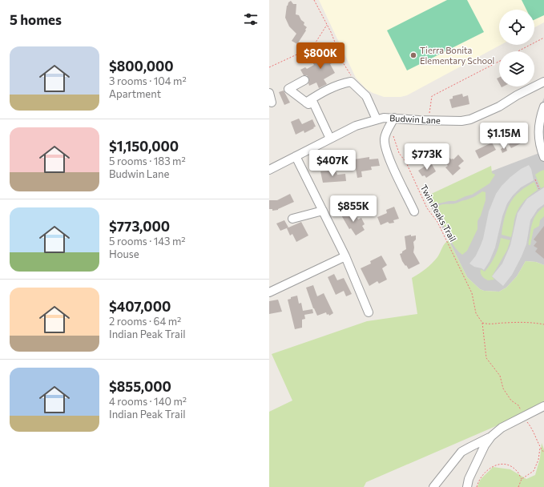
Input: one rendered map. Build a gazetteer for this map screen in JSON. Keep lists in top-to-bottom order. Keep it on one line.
{"streets":{"street":["Budwin Lane"],"path":["Twin Peaks Trail"]},"places":["Tierra Bonita Elementary School"],"page":{"heading":"5 homes","list":[{"name":"$800,000","note":"3 rooms · 104 m² · Apartment"},{"name":"$1,150,000","note":"5 rooms · 183 m² · Budwin Lane"},{"name":"$773,000","note":"5 rooms · 143 m² · House"},{"name":"$407,000","note":"2 rooms · 64 m² · Indian Peak Trail"},{"name":"$855,000","note":"4 rooms · 140 m² · Indian Peak Trail"}],"price":["$800K","$1.15M","$773K","$407K","$855K"]}}
